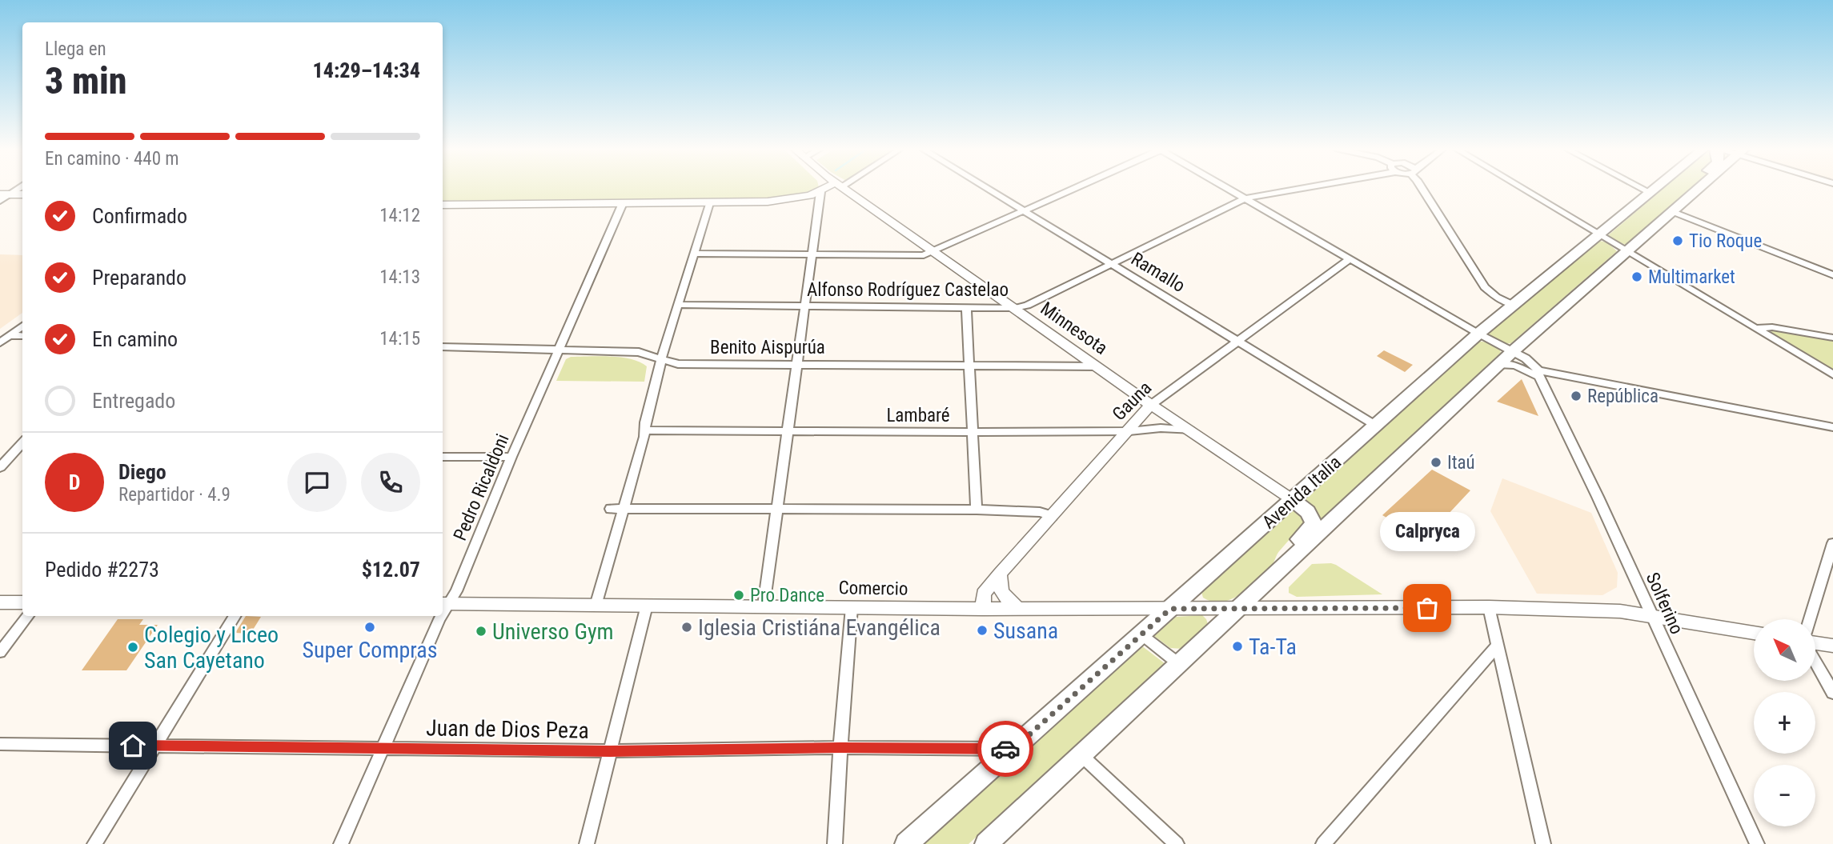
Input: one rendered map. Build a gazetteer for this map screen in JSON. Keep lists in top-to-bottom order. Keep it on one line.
{"streets":{"main road":["Avenida Italia"],"street":["Ramallo","Alfonso Rodríguez Castelao","Minnesota","Benito Aispurúa","Gauna","Lambaré","Pedro Ricaldoni","Comercio","Solferino","Juan de Dios Peza"]},"crossings":[["Ramallo","Alfonso Rodríguez Castelao"],["Ramallo","Gauna"],["Ramallo","Avenida Italia"],["Alfonso Rodríguez Castelao","Minnesota"],["Minnesota","Benito Aispurúa"],["Minnesota","Gauna"],["Minnesota","Lambaré"],["Minnesota","Avenida Italia"],["Benito Aispurúa","Pedro Ricaldoni"],["Gauna","Lambaré"],["Gauna","Comercio"],["Pedro Ricaldoni","Comercio"],["Pedro Ricaldoni","Juan de Dios Peza"],["Avenida Italia","Comercio"],["Avenida Italia","Juan de Dios Peza"],["Comercio","Solferino"]],"places":["Tio Roque","Multimarket","República","Itaú","Pro Dance","Calpryca","Super Compras","Iglesia Cristiána Evangélica","Susana","Universo Gym","Ta-Ta","Colegio y Liceo San Cayetano"],"north":"top left","page":{"heading":["3 min","Llega en","14:29–14:34"],"panel":["Diego","Repartidor · 4.9","Pedido #2273","$12.07"],"bar":"En camino · 440 m","list":[["Confirmado","14:12"],["Preparando","14:13"],["En camino","14:15"],"Entregado"],"round":"D","bubble":"Calpryca","map_buttons":["+","−"]}}
